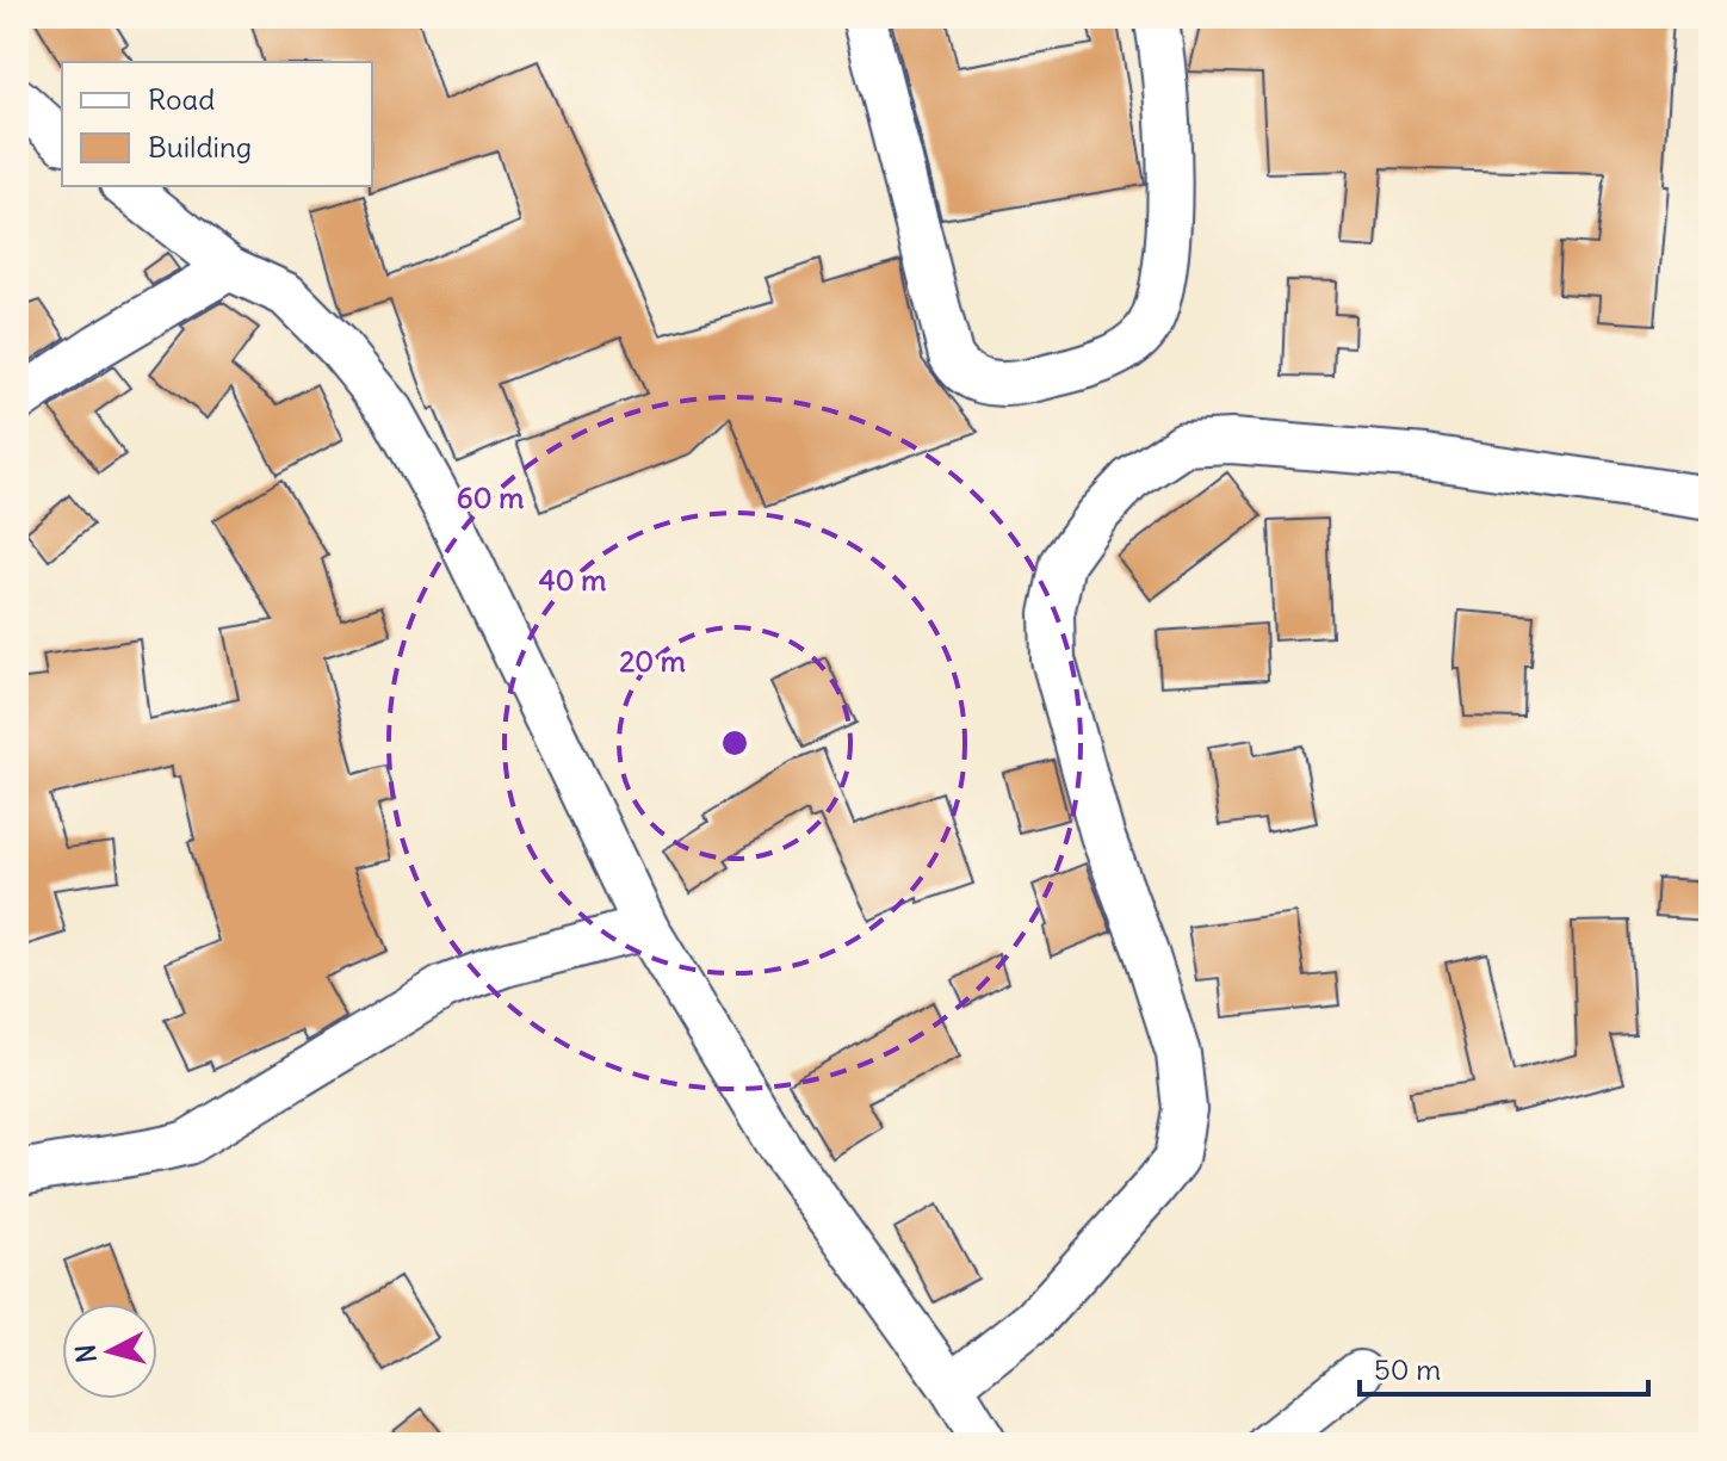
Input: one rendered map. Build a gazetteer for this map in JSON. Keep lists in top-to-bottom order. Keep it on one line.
{"legend":["Road","Building"],"scale_bar":"50 m","north":"left","rings":["60 m","40 m","20 m"]}
